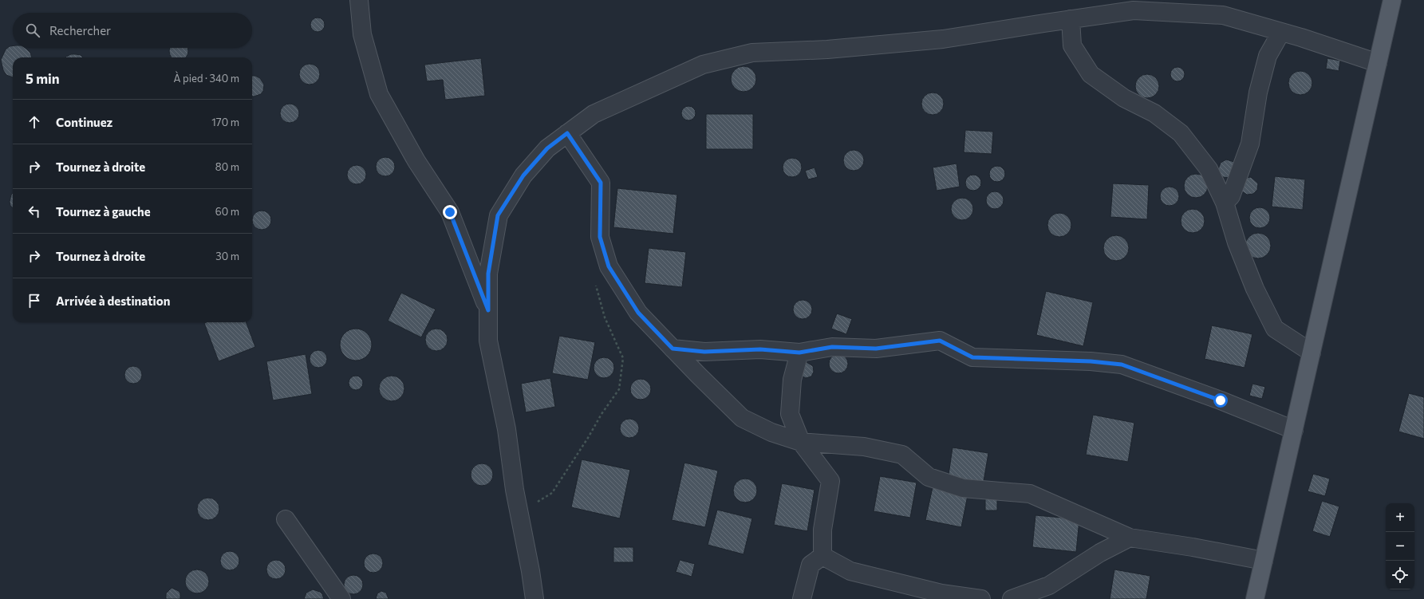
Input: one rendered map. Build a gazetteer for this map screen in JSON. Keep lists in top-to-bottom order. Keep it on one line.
{"page":{"search":"Rechercher","heading":["5 min","À pied · 340 m"],"list":[["Continuez","170 m"],["Tournez à droite","80 m"],["Tournez à gauche","60 m"],["Tournez à droite","30 m"],"Arrivée à destination"],"map_buttons":["+","−"]}}
